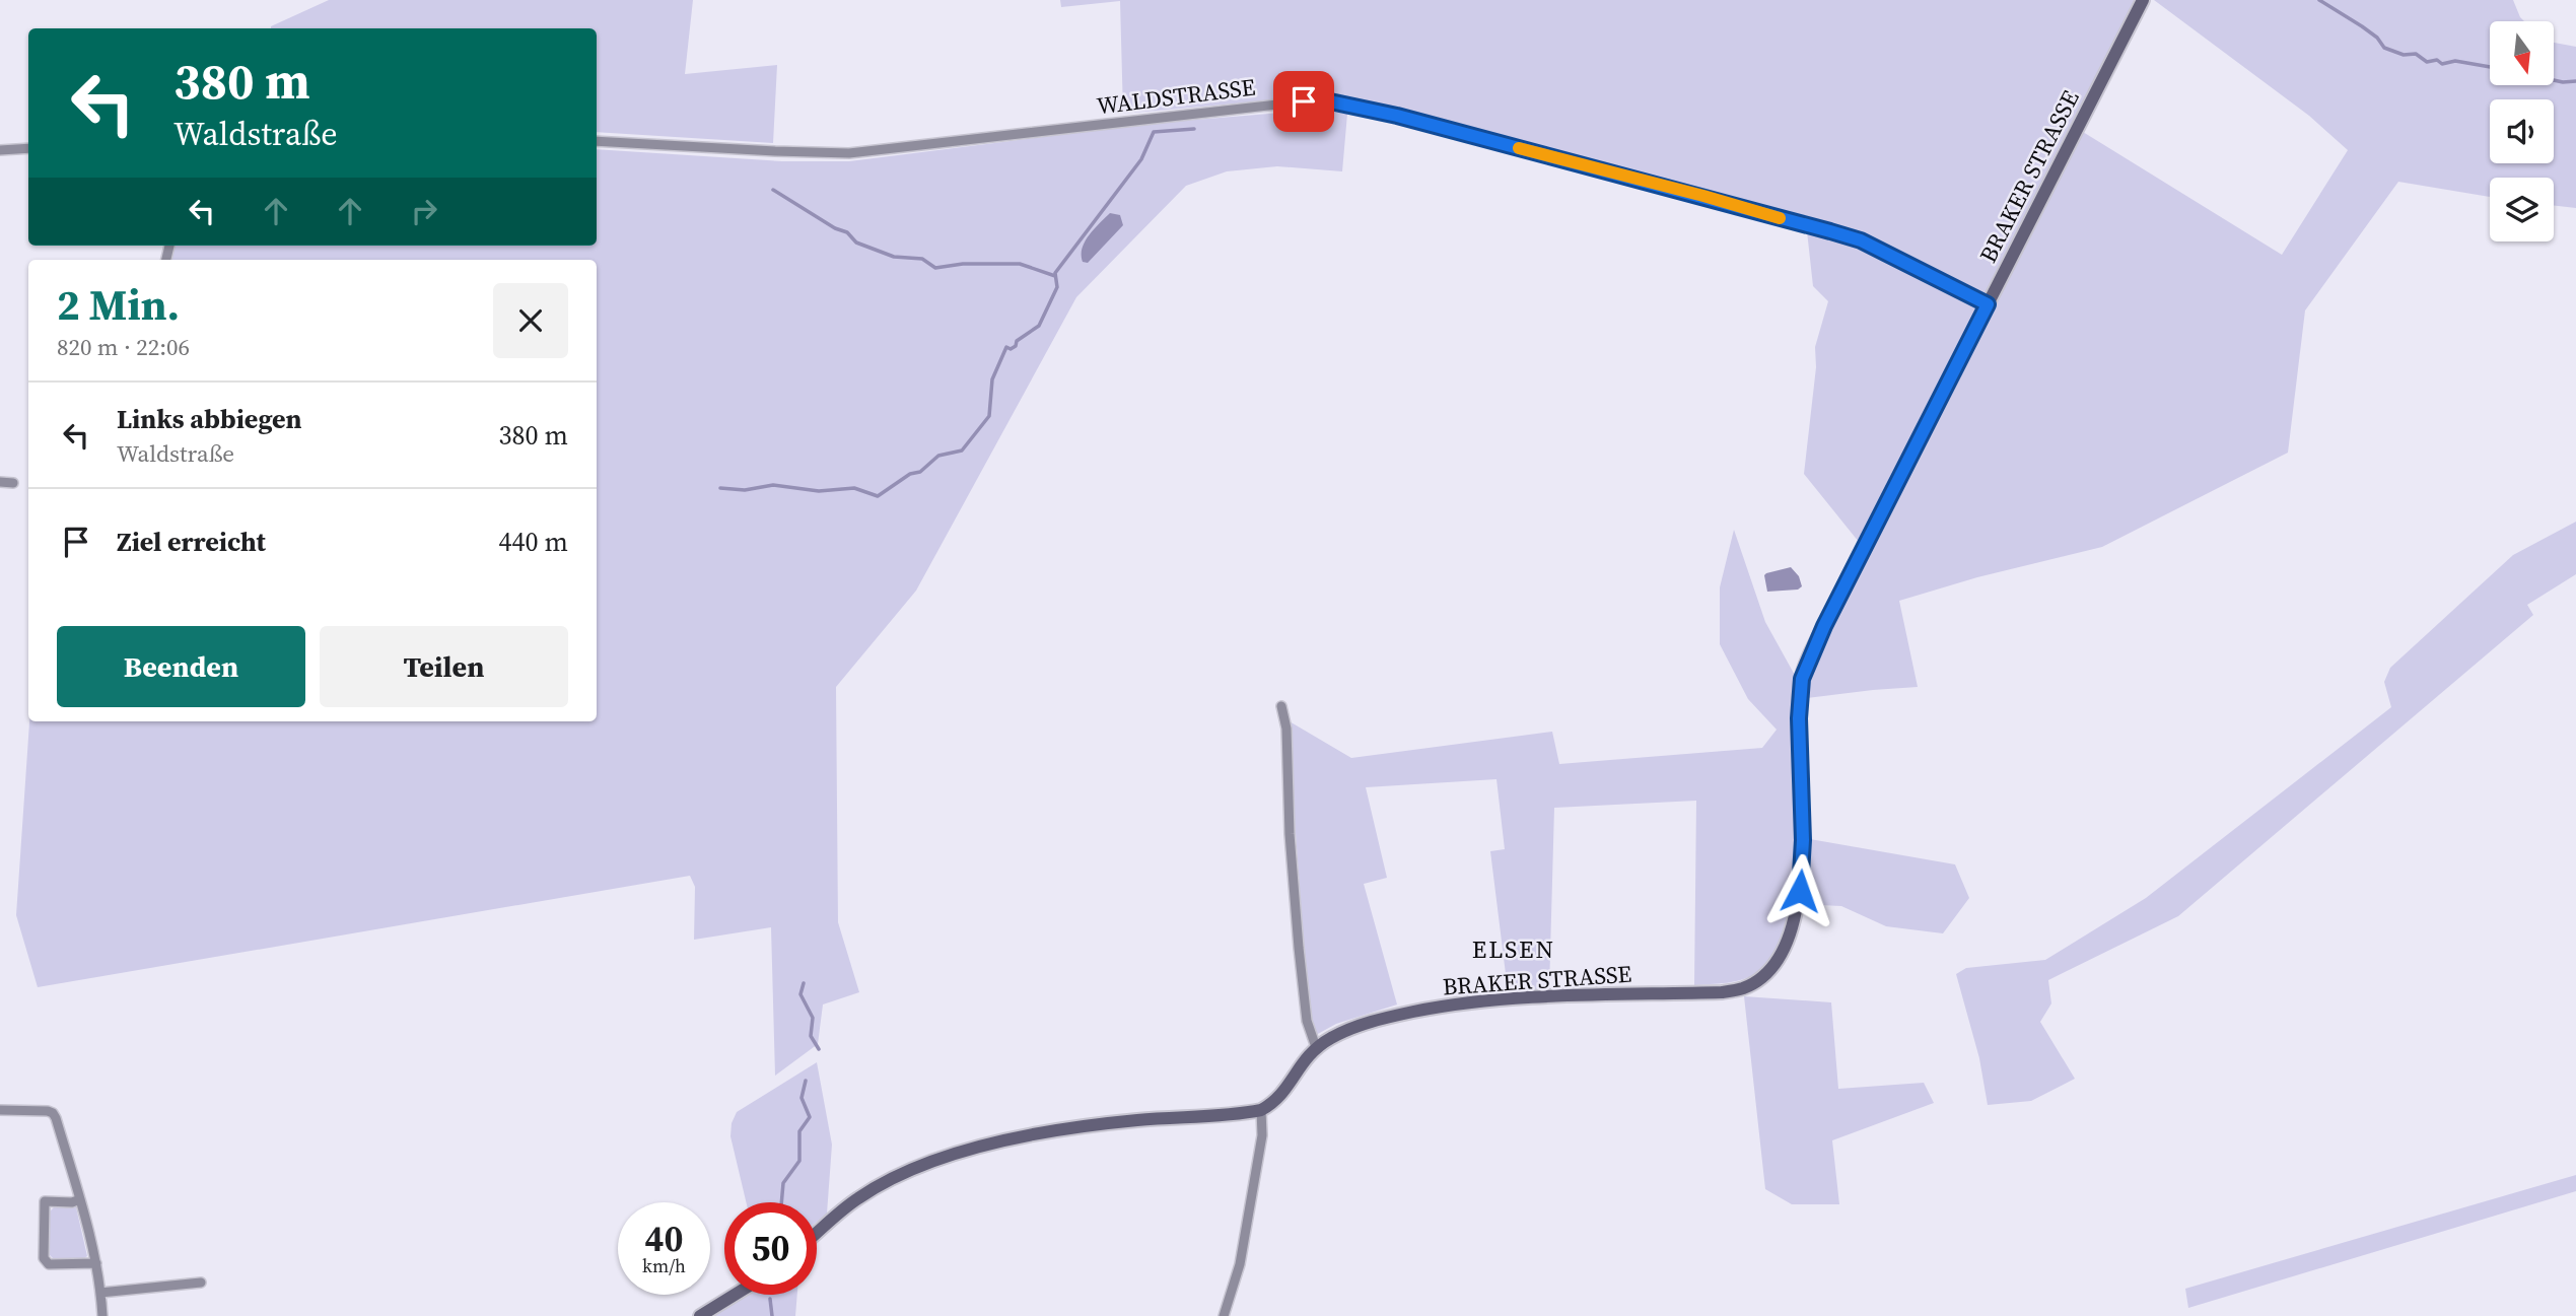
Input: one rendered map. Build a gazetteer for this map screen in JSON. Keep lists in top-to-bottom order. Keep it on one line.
{"streets":{"main road":["BRAKER STRASSE"],"street":["WALDSTRASSE"]},"crossings":[["WALDSTRASSE","BRAKER STRASSE"]],"districts":["ELSEN"],"north":"bottom","page":{"turn":["380 m","Waldstraße"],"heading":["2 Min.","820 m · 22:06"],"list":[{"name":"Links abbiegen","note":"Waldstraße","value":"380 m"},{"name":"Ziel erreicht","value":"440 m"}],"buttons":["Beenden","Teilen"],"speed":"40 km/h","limit":"50"}}
